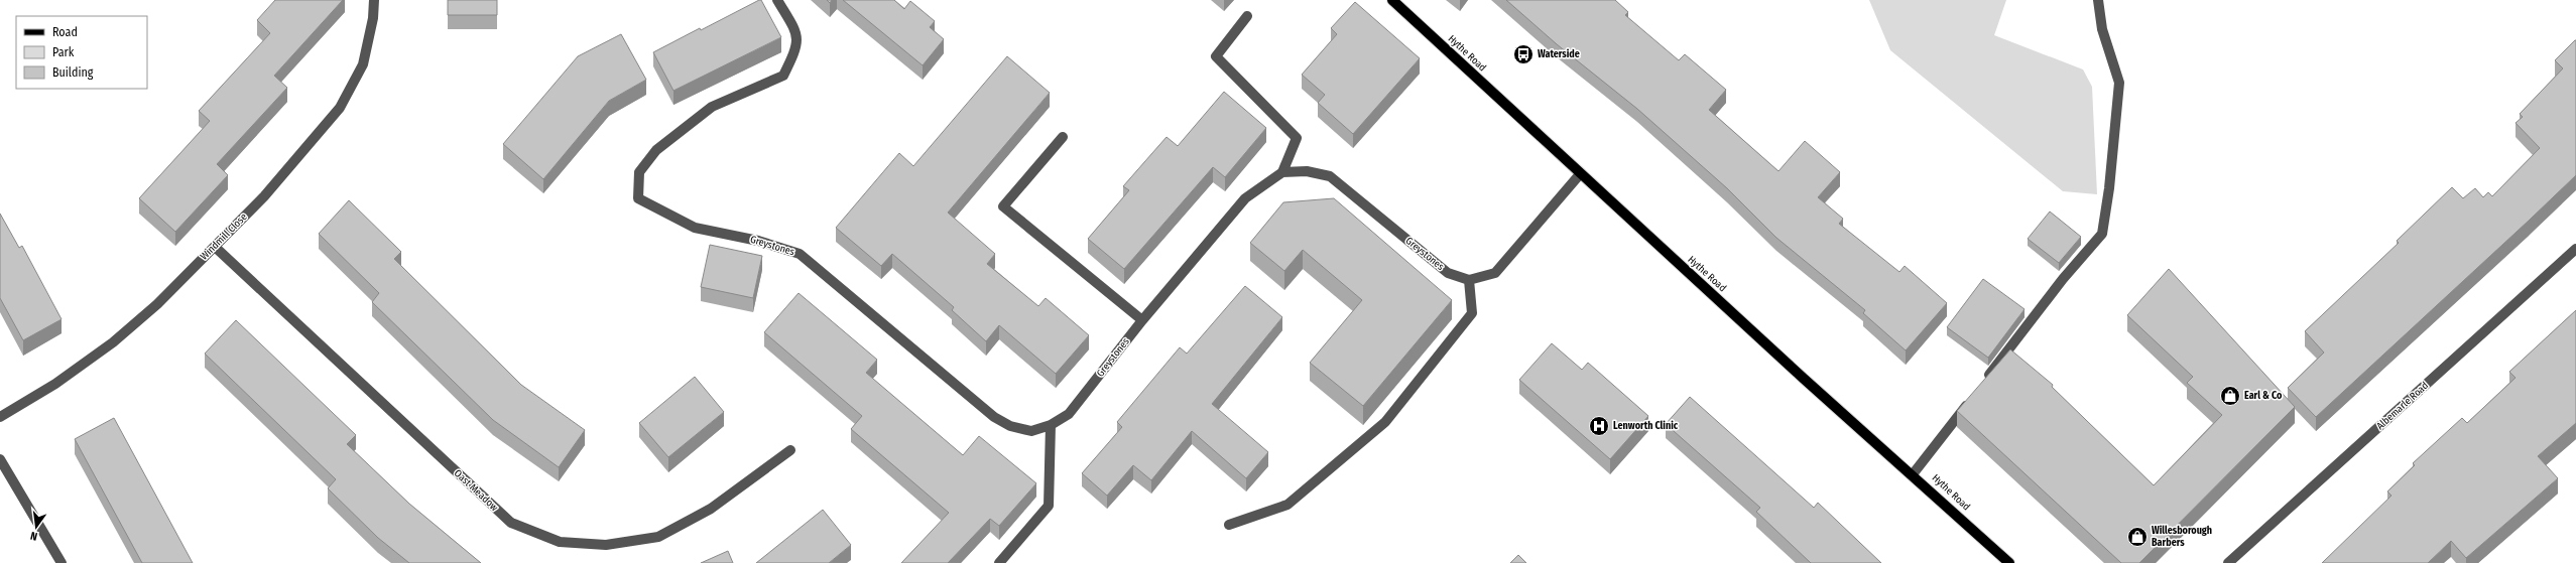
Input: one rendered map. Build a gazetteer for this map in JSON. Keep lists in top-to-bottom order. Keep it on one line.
{"streets":{"main road":["Hythe Road"],"street":["Windmill Close","Greystones","Albemarle Road","Oast Meadow"]},"crossings":[["Windmill Close","Oast Meadow"]],"places":{"bus stop":["Waterside"],"shop":["Earl & Co","Willesborough Barbers"],"hospital":["Lenworth Clinic"]},"legend":["Road","Park","Building"],"north":"bottom"}
